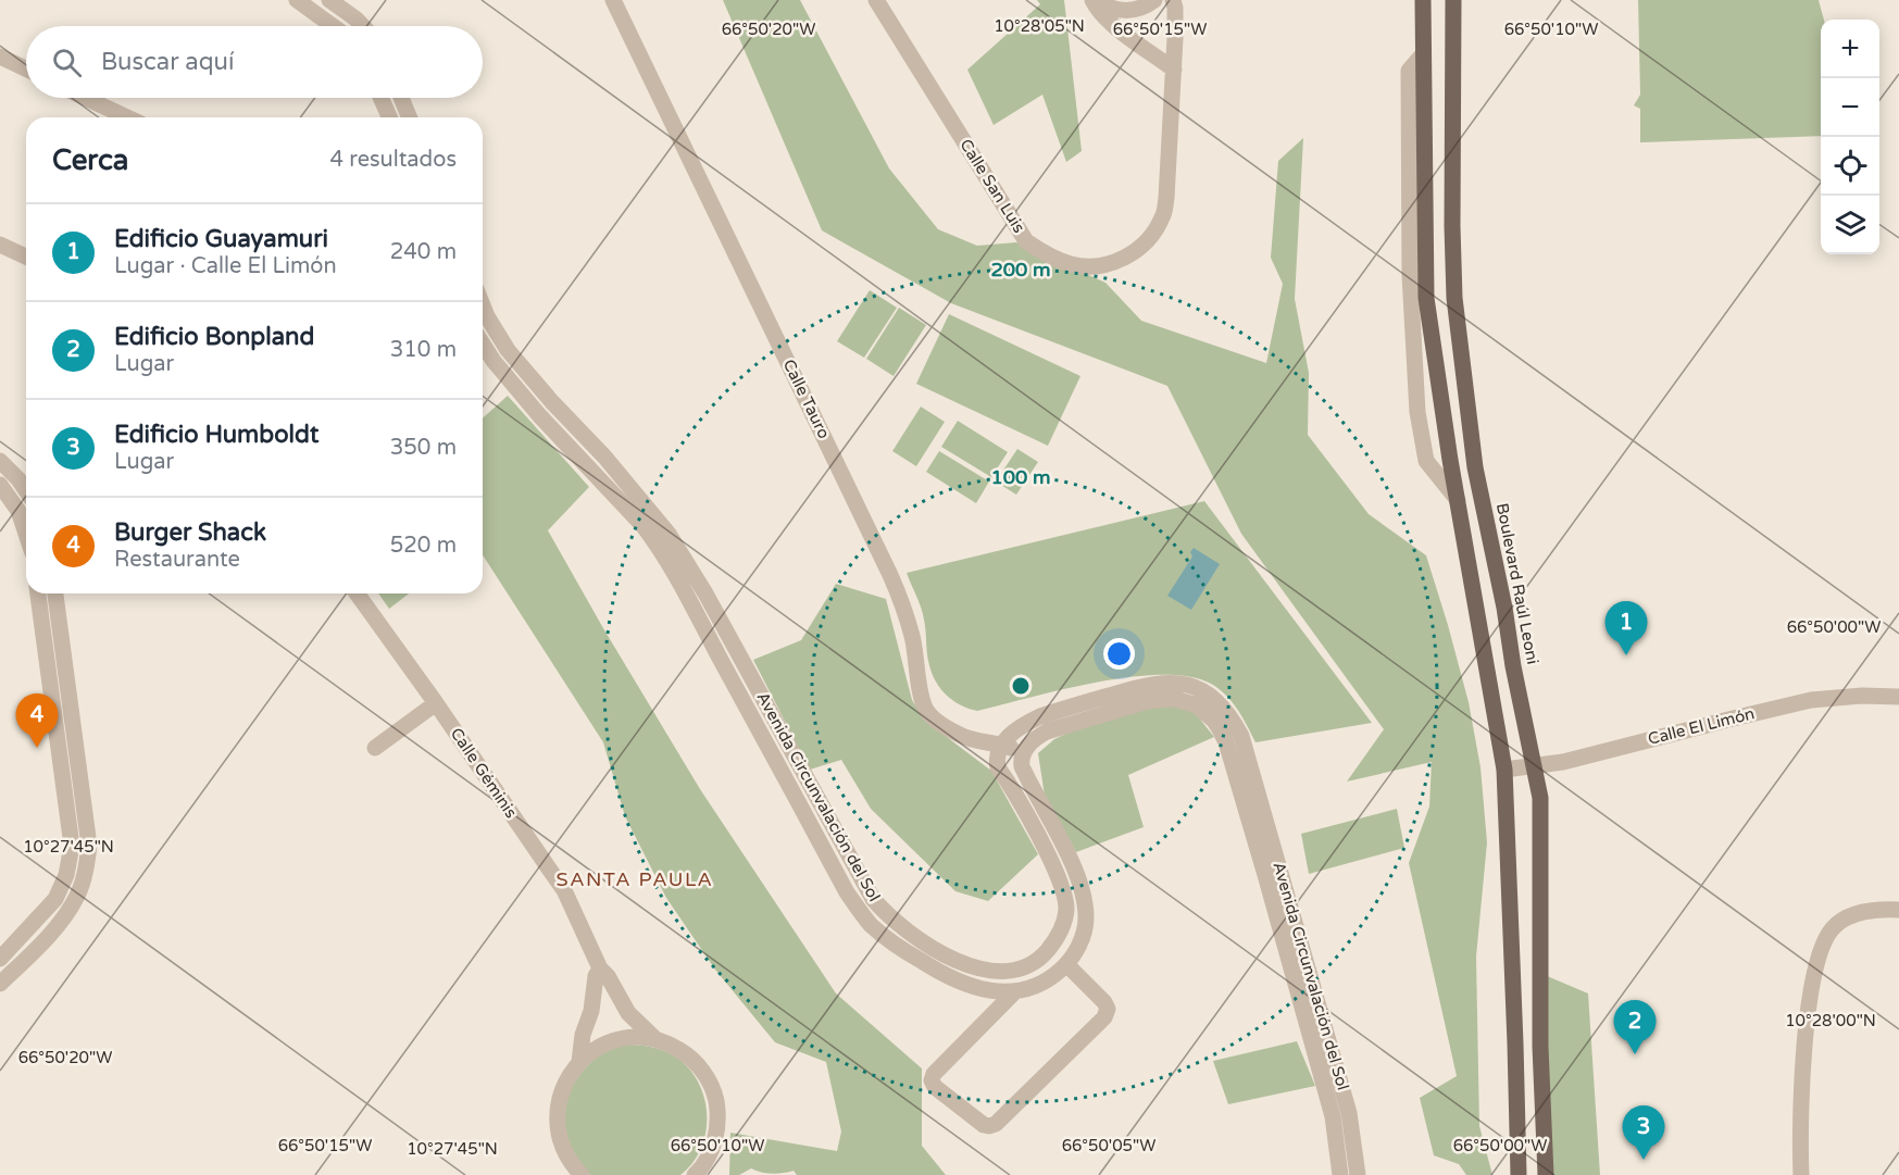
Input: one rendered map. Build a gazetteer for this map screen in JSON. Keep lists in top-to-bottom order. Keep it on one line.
{"streets":{"main road":["Boulevard Raúl Leoni"],"street":["Calle San Luis","Calle Tauro","Calle El Limón","Calle Géminis","Avenida Circunvalación del Sol"]},"crossings":[["Calle Tauro","Avenida Circunvalación del Sol"],["Boulevard Raúl Leoni","Calle El Limón"]],"districts":["SANTA PAULA"],"page":{"map_buttons":["+","−"],"search":"Buscar aquí","heading":["Cerca","4 resultados"],"list":[{"mark":"1","name":"Edificio Guayamuri","note":"Lugar · Calle El Limón","value":"240 m"},{"mark":"2","name":"Edificio Bonpland","note":"Lugar","value":"310 m"},{"mark":"3","name":"Edificio Humboldt","note":"Lugar","value":"350 m"},{"mark":"4","name":"Burger Shack","note":"Restaurante","value":"520 m"}],"pins":["1","4","2","3"]},"coordinates":["10°28'05\"N","66°50'15\"W","66°50'10\"W","66°50'20\"W","66°50'00\"W","10°27'45\"N","10°28'00\"N","66°50'05\"W"],"rings":["200 m","100 m"]}
